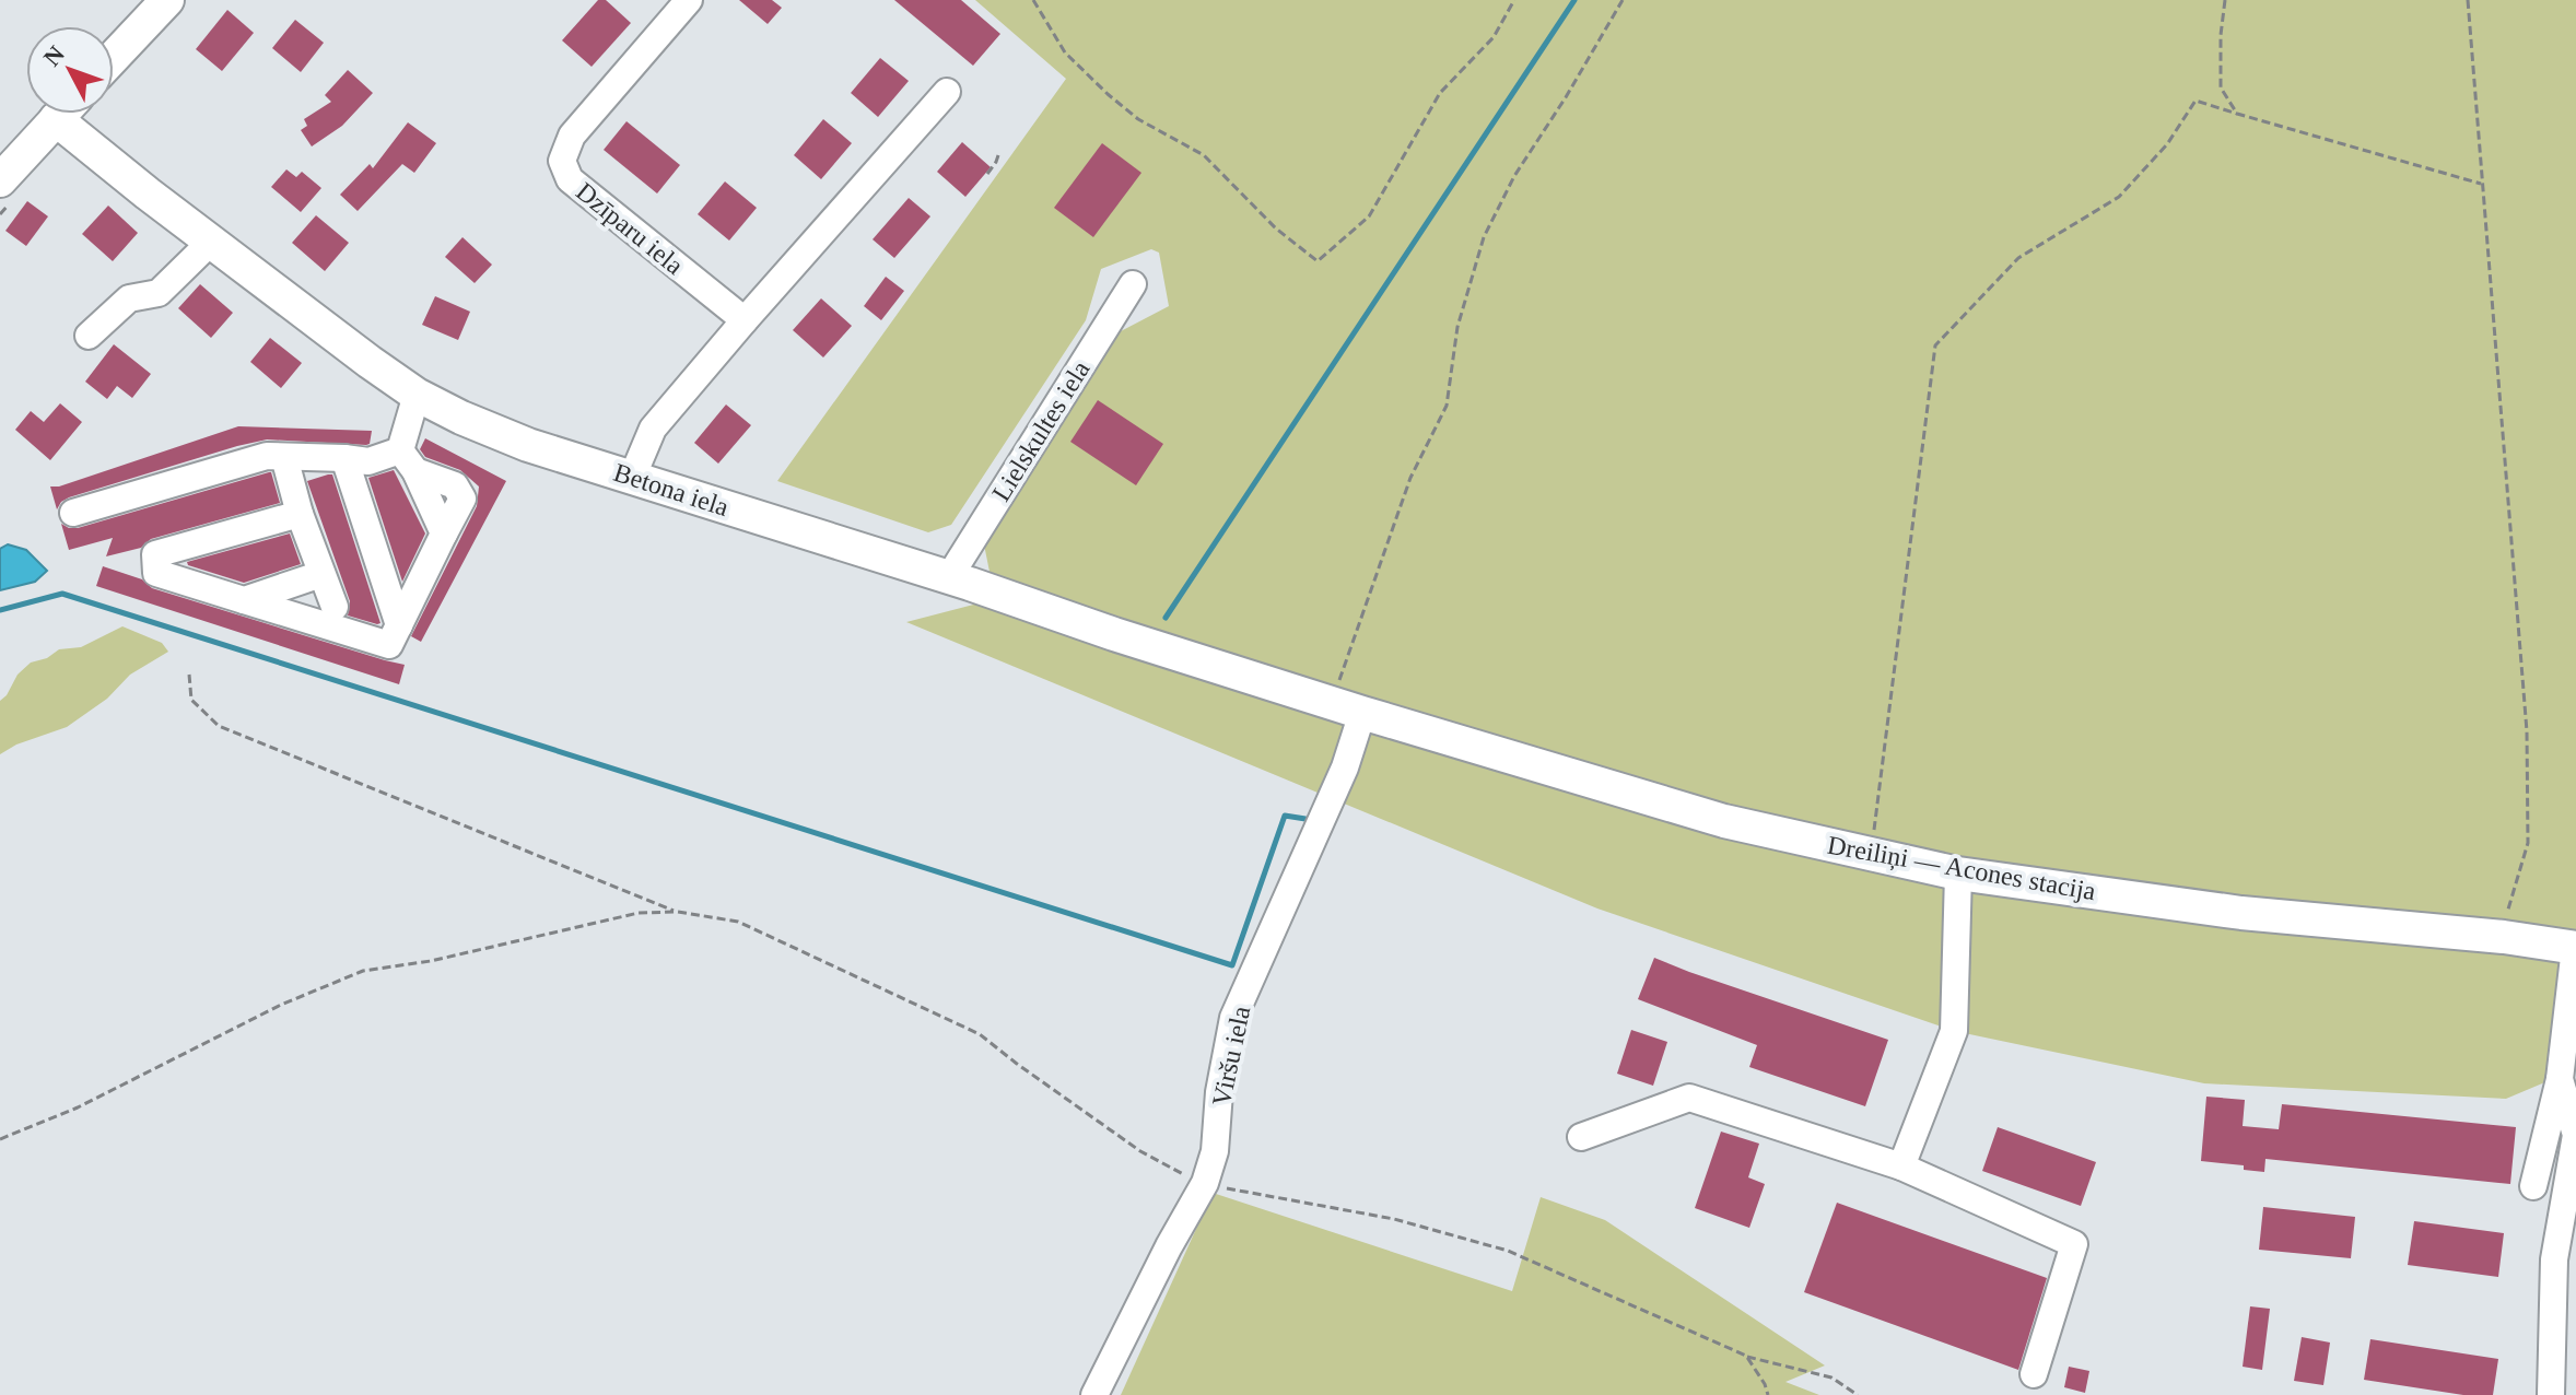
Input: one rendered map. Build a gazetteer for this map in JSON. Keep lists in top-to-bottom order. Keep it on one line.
{"streets":{"main road":["Betona iela","Dreiliņi — Acones stacija"],"street":["Dzīparu iela","Lielskultes iela","Viršu iela"]},"crossings":[["Lielskultes iela","Betona iela"],["Betona iela","Dreiliņi — Acones stacija"],["Betona iela","Viršu iela"],["Dreiliņi — Acones stacija","Viršu iela"]],"north":"top left"}
